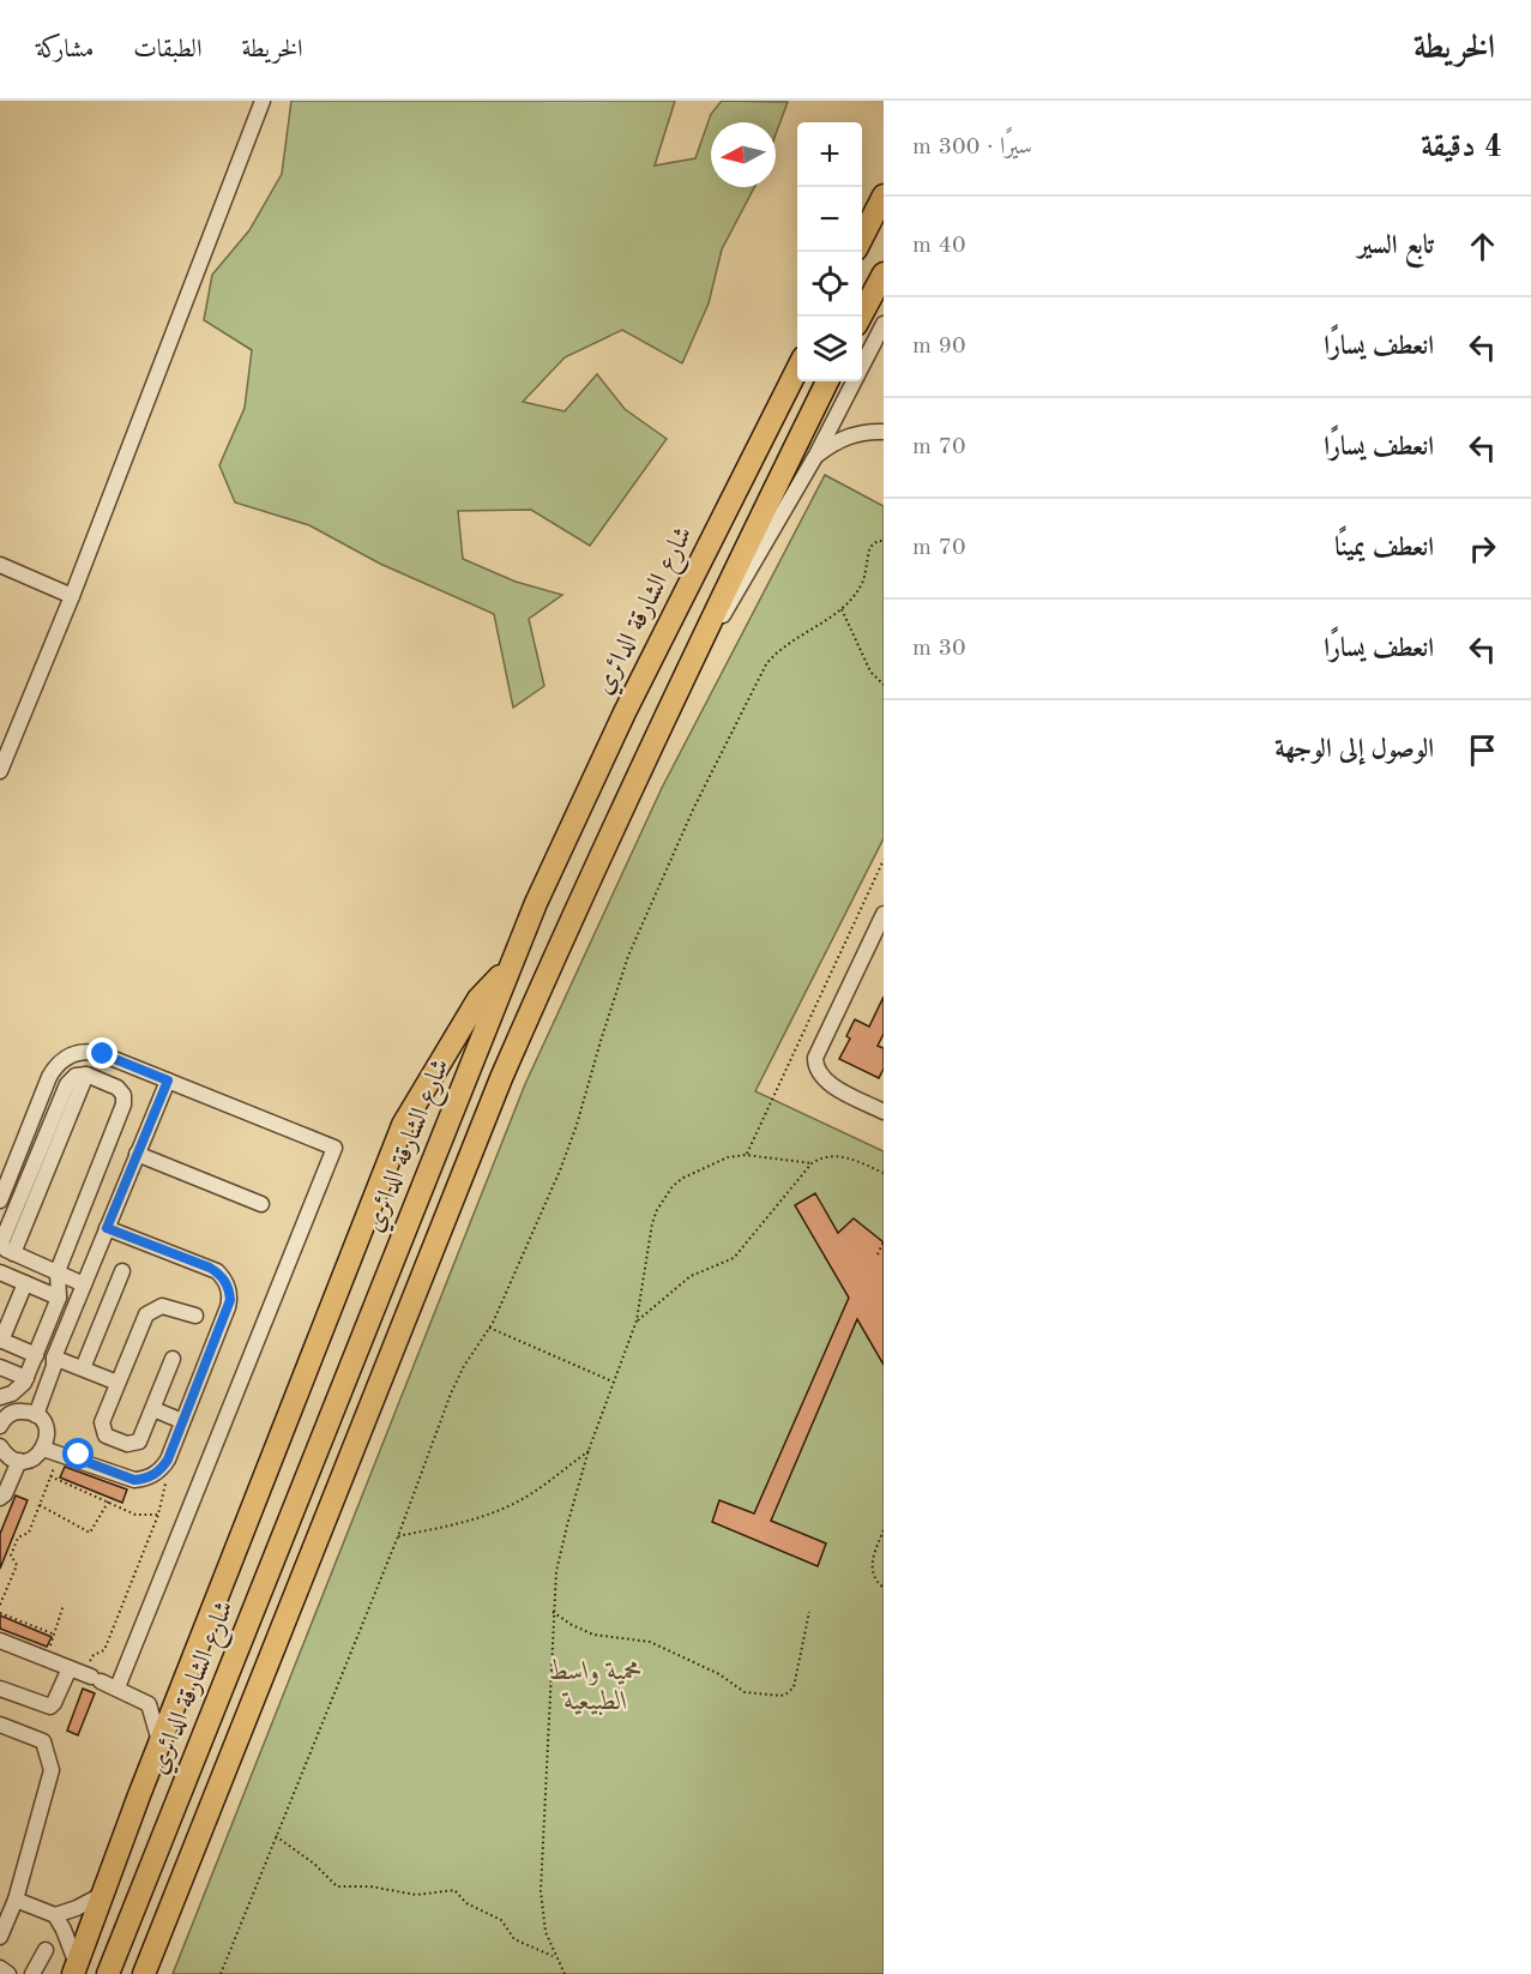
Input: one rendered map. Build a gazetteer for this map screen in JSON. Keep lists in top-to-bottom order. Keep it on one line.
{"streets":{"highway":["شارع الشارقة الدائري"]},"parks":["محمية واسط الطبيعية"],"north":"left","page":{"header":"الخريطة","nav":["الخريطة","الطبقات","مشاركة"],"heading":["4 دقيقة","سيرًا · 300 m"],"map_buttons":["+","−"],"list":[["تابع السير","40 m"],["انعطف يسارًا","90 m"],["انعطف يسارًا","70 m"],["انعطف يمينًا","70 m"],["انعطف يسارًا","30 m"],"الوصول إلى الوجهة"]}}
